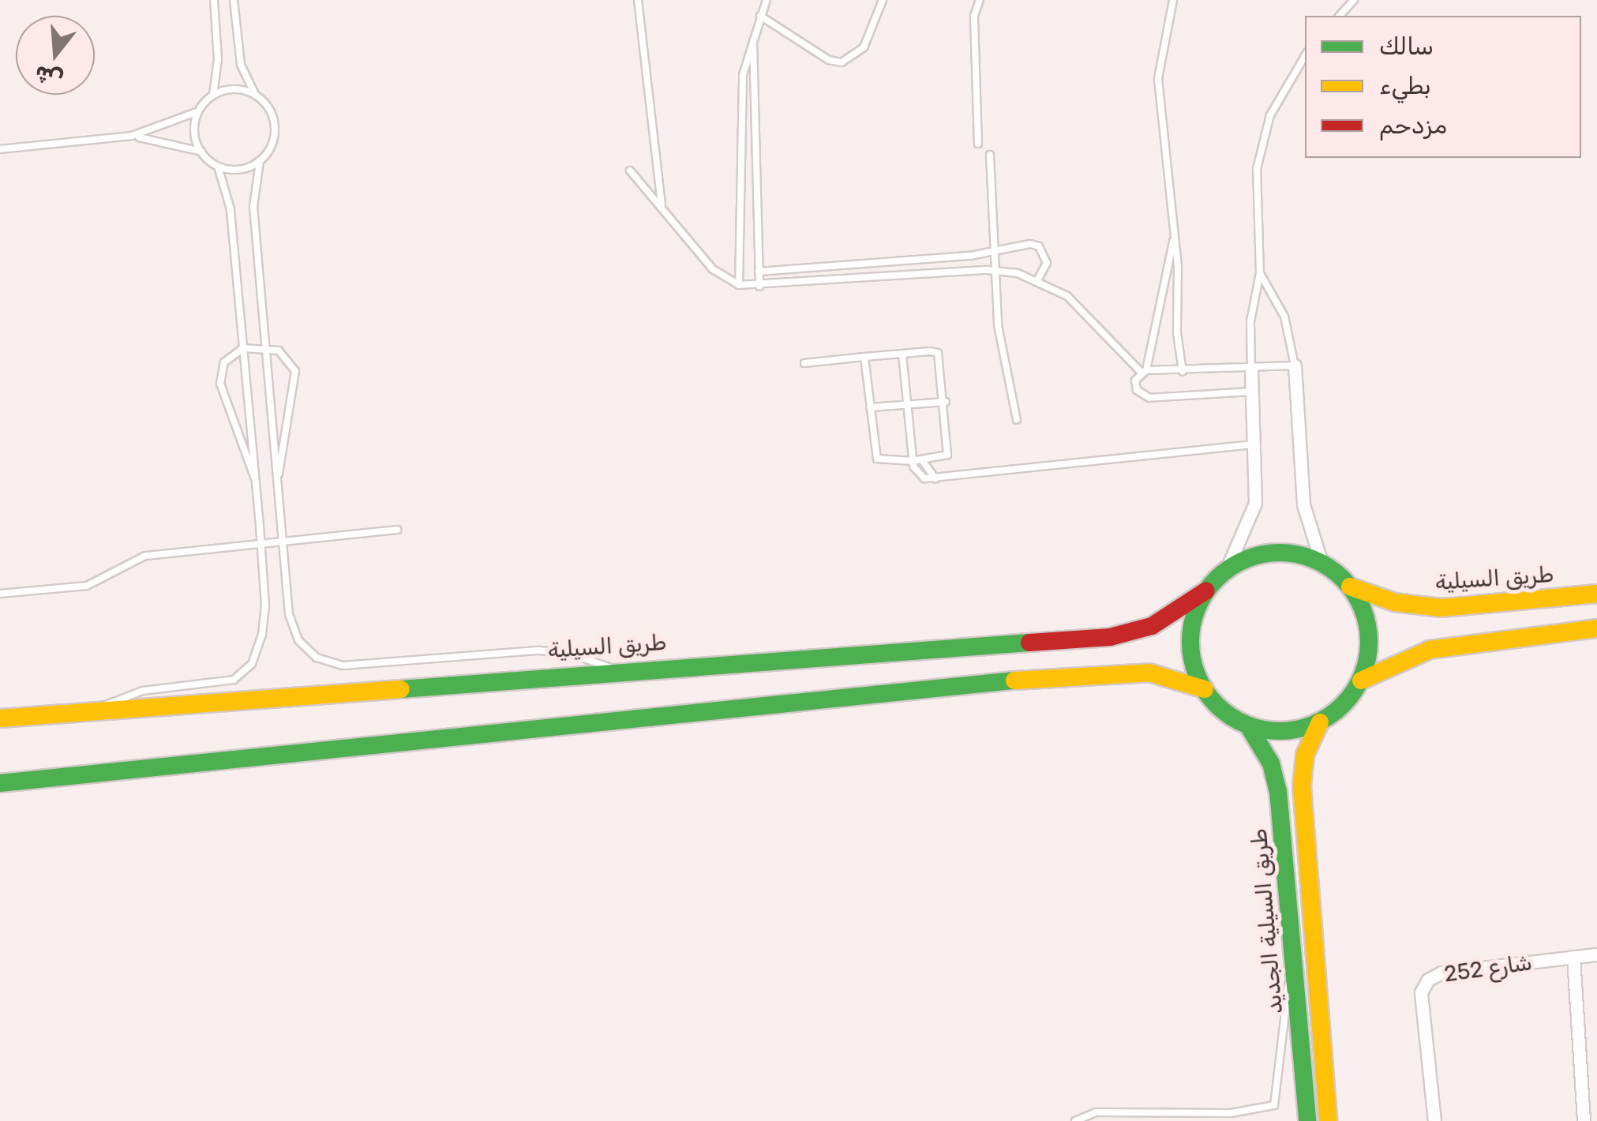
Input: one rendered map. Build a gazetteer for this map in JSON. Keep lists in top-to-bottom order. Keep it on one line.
{"streets":{"main road":["طريق السيلية","طريق السيلية الجديد"],"street":["شارع 252"]},"crossings":[["طريق السيلية","طريق السيلية الجديد"]],"legend":["سالك","بطيء","مزدحم"],"north":"bottom"}
